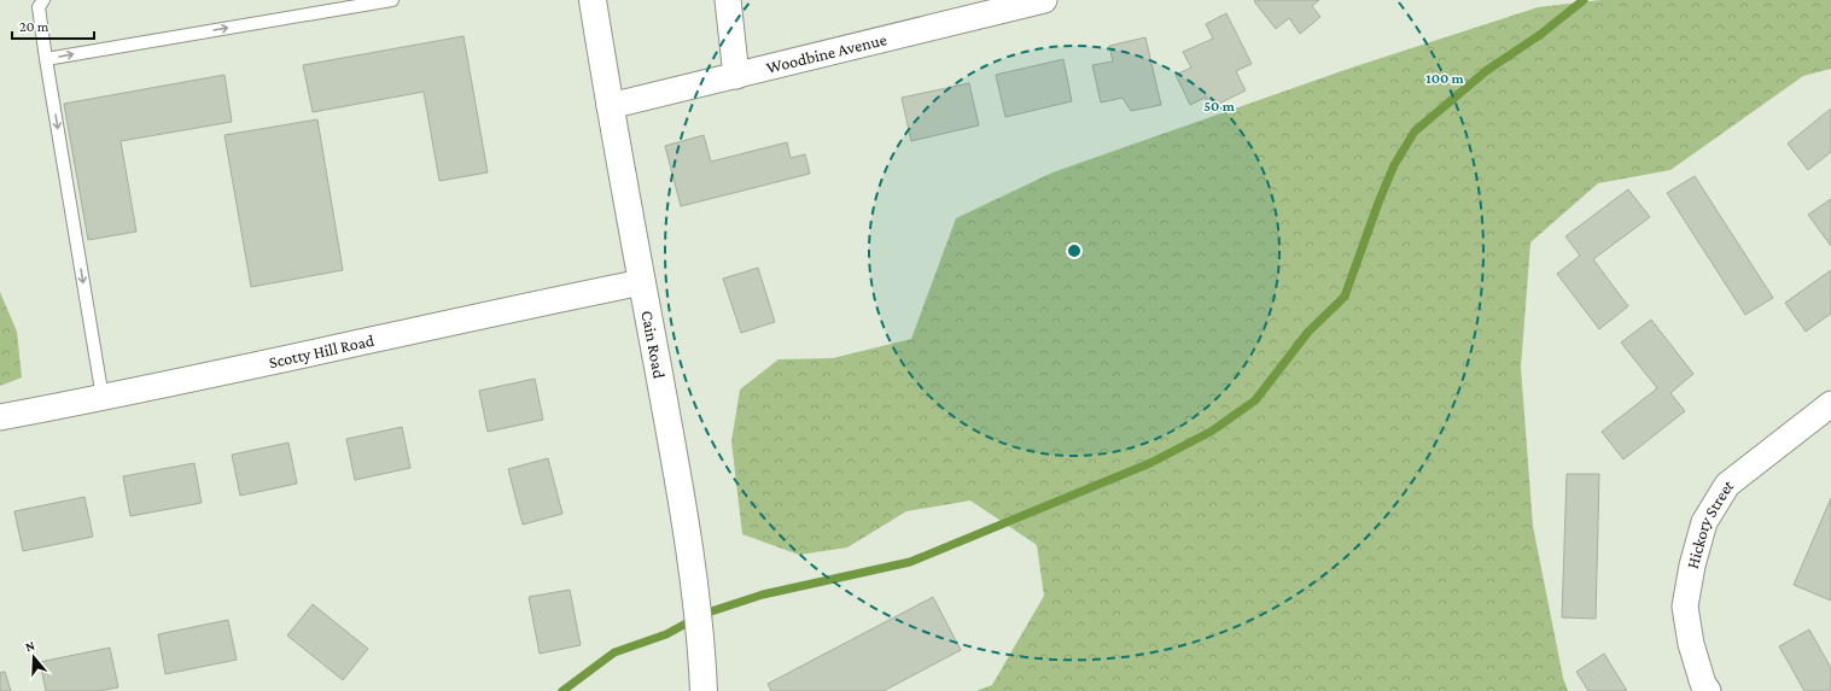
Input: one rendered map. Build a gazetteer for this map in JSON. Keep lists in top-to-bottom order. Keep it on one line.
{"streets":{"main road":["Cain Road"],"street":["Woodbine Avenue","Scotty Hill Road","Hickory Street"]},"crossings":[["Woodbine Avenue","Cain Road"],["Cain Road","Scotty Hill Road"]],"scale_bar":"20 m","north":"top","rings":["100 m","50 m"]}
